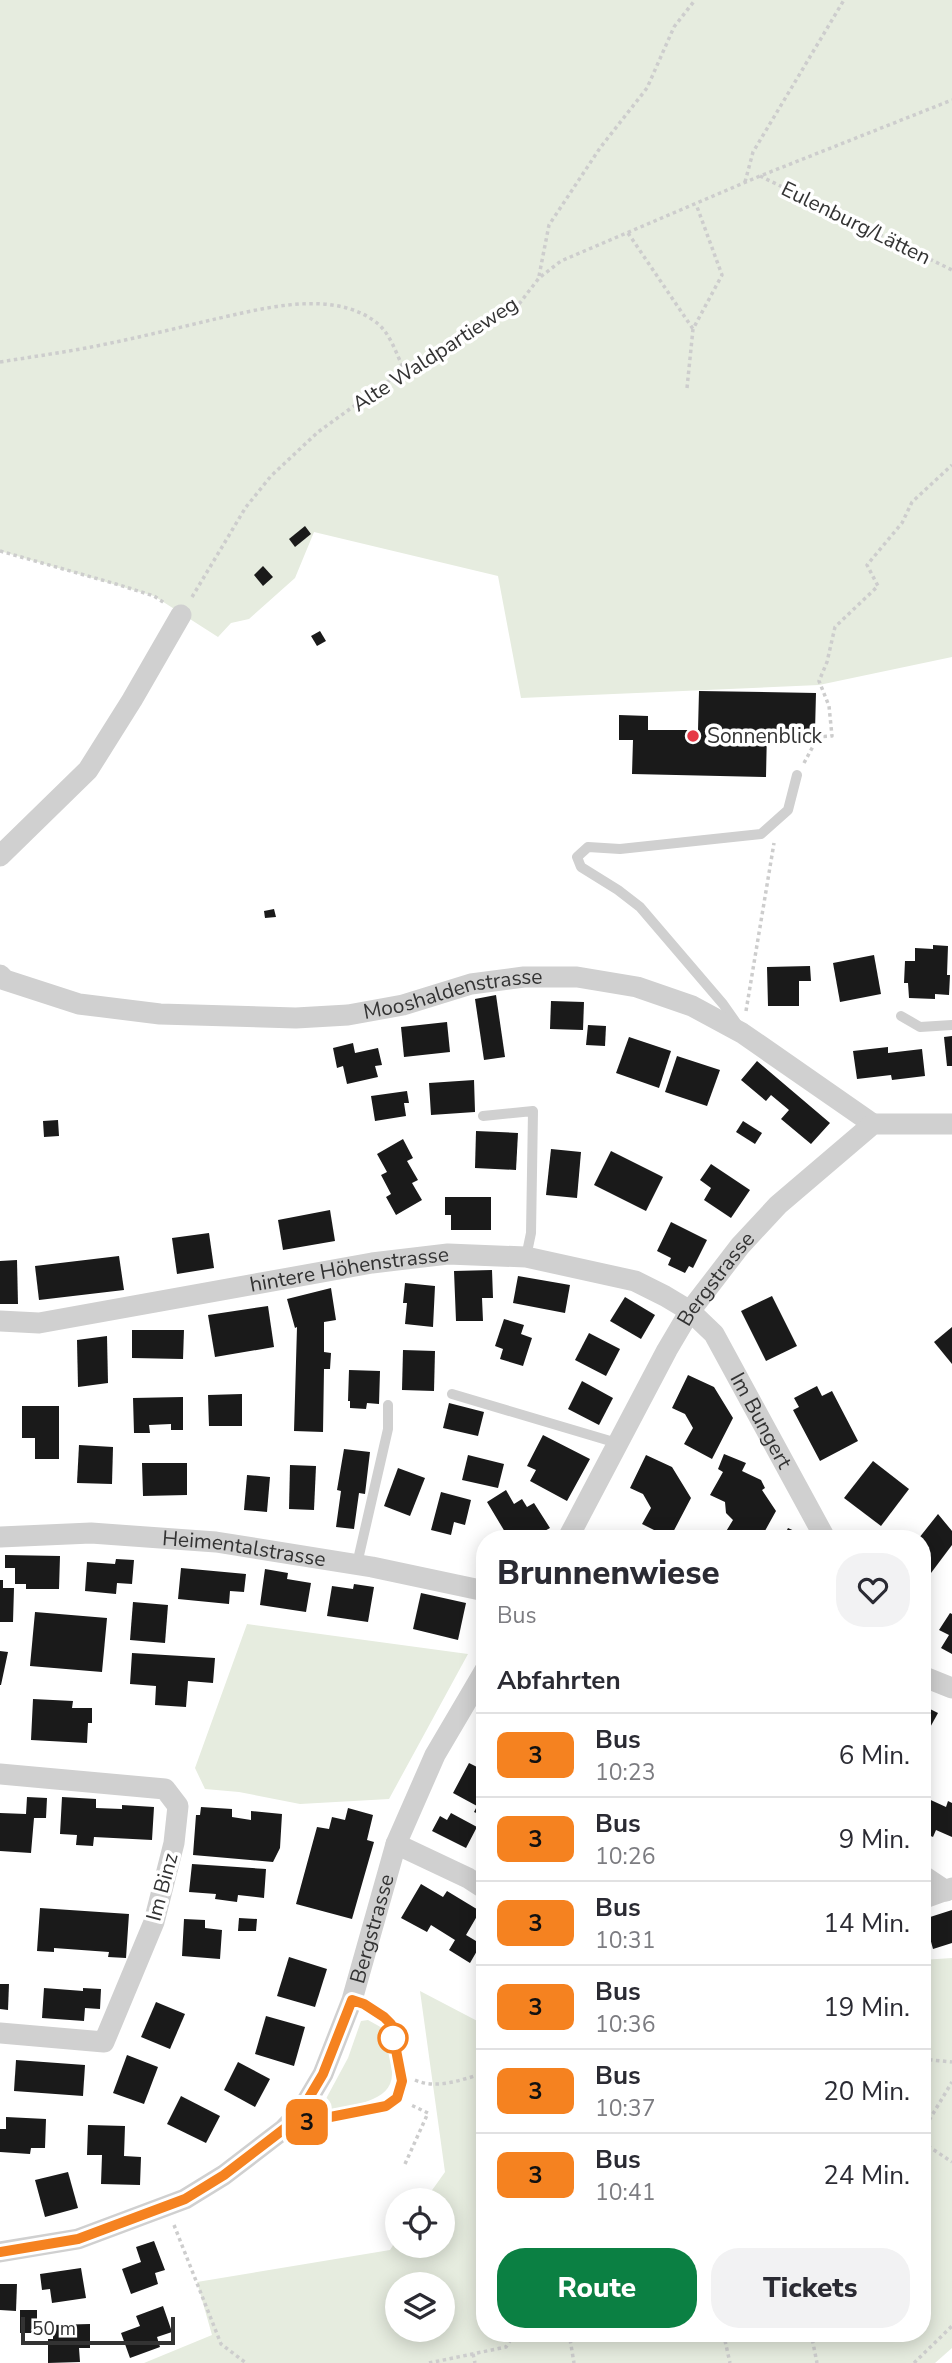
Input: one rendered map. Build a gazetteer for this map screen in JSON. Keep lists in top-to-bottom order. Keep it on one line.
{"streets":{"street":["Mooshaldenstrasse","hintere Höhenstrasse","Bergstrasse","Im Bungert","Heimentalstrasse","Im Binz"],"path":["Eulenburg/Lätten","Alte Waldpartieweg"]},"crossings":[["Eulenburg/Lätten","Alte Waldpartieweg"],["Mooshaldenstrasse","Bergstrasse"],["hintere Höhenstrasse","Bergstrasse"],["hintere Höhenstrasse","Im Bungert"],["Bergstrasse","Im Bungert"]],"places":["Sonnenblick"],"lines":["bus line 3"],"scale_bar":"50 m","page":{"on_map":"3","heading":[["Brunnenwiese","Bus"],"Abfahrten"],"list":[{"mark":"3","name":"Bus","note":"10:23","value":"6 Min."},{"mark":"3","name":"Bus","note":"10:26","value":"9 Min."},{"mark":"3","name":"Bus","note":"10:31","value":"14 Min."},{"mark":"3","name":"Bus","note":"10:36","value":"19 Min."},{"mark":"3","name":"Bus","note":"10:37","value":"20 Min."},{"mark":"3","name":"Bus","note":"10:41","value":"24 Min."}],"buttons":["Route","Tickets"],"scale":"50 m"}}
